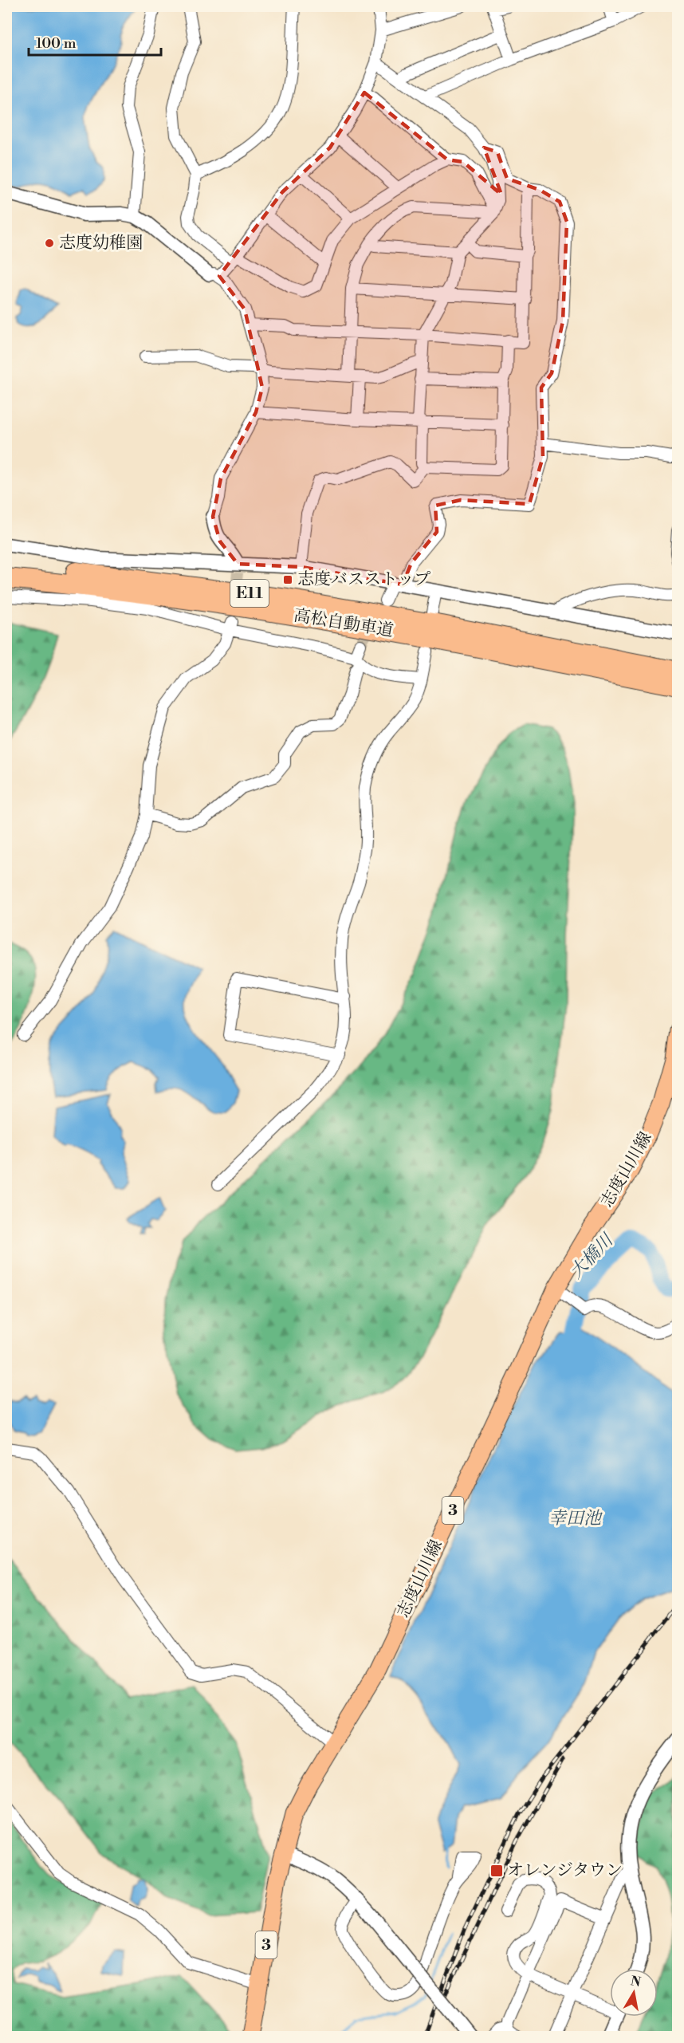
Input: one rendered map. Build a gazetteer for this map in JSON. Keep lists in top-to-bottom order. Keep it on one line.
{"streets":{"highway":["E11","高松自動車道"],"main road":["志度山川線","3"]},"water":["大橋川","幸田池"],"places":{"other":["志度幼稚園"],"transit":["志度バスストップ","オレンジタウン"]},"scale_bar":"100 m","north":"top"}
